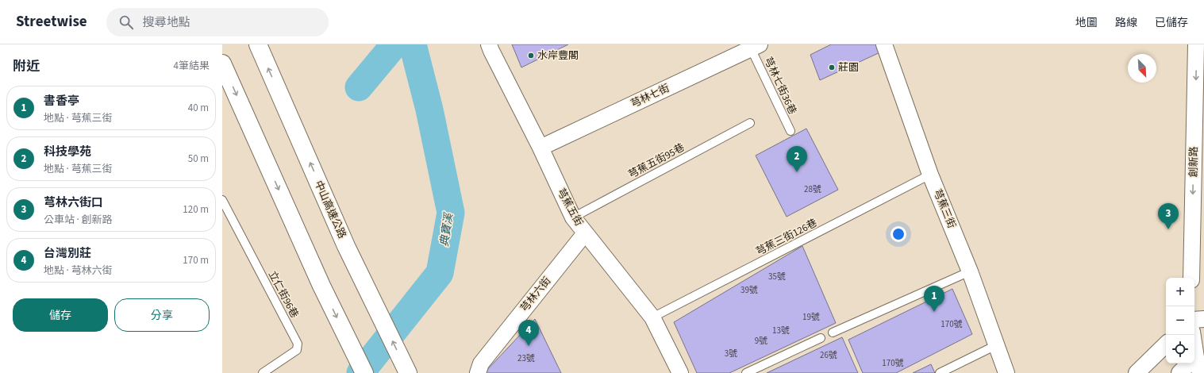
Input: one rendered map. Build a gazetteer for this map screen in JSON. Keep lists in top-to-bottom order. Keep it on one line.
{"streets":{"highway":["中山高速公路"],"street":["芎林七街","創新路","芎蕉五街","芎蕉三街","芎林六街"],"lane":["芎林七街36巷","芎蕉五街95巷","芎蕉三街126巷","立仁街96巷"]},"crossings":[["芎林七街36巷","芎林七街"],["芎林七街","芎蕉五街"],["芎蕉五街95巷","芎蕉五街"],["芎蕉五街","芎蕉三街126巷"],["芎蕉五街","芎林六街"],["芎蕉三街","芎蕉三街126巷"]],"one_way":["創新路"],"water":["典寶溪"],"places":["水岸豐閣","莊園"],"house_numbers":["28號","35號","39號","19號","170號","13號","9號","3號","26號","23號","170號"],"north":"bottom right","page":{"header":"Streetwise","search":"搜尋地點","nav":["地圖","路線","已儲存"],"heading":["附近","4筆結果"],"list":[{"mark":"1","name":"書香亭","note":"地點 · 芎蕉三街","value":"40 m"},{"mark":"2","name":"科技學苑","note":"地點 · 芎蕉三街","value":"50 m"},{"mark":"3","name":"芎林六街口","note":"公車站 · 創新路","value":"120 m"},{"mark":"4","name":"台灣別莊","note":"地點 · 芎林六街","value":"170 m"}],"pins":["2","3","1","4"],"map_buttons":["+","−"],"buttons":["儲存","分享"]}}
